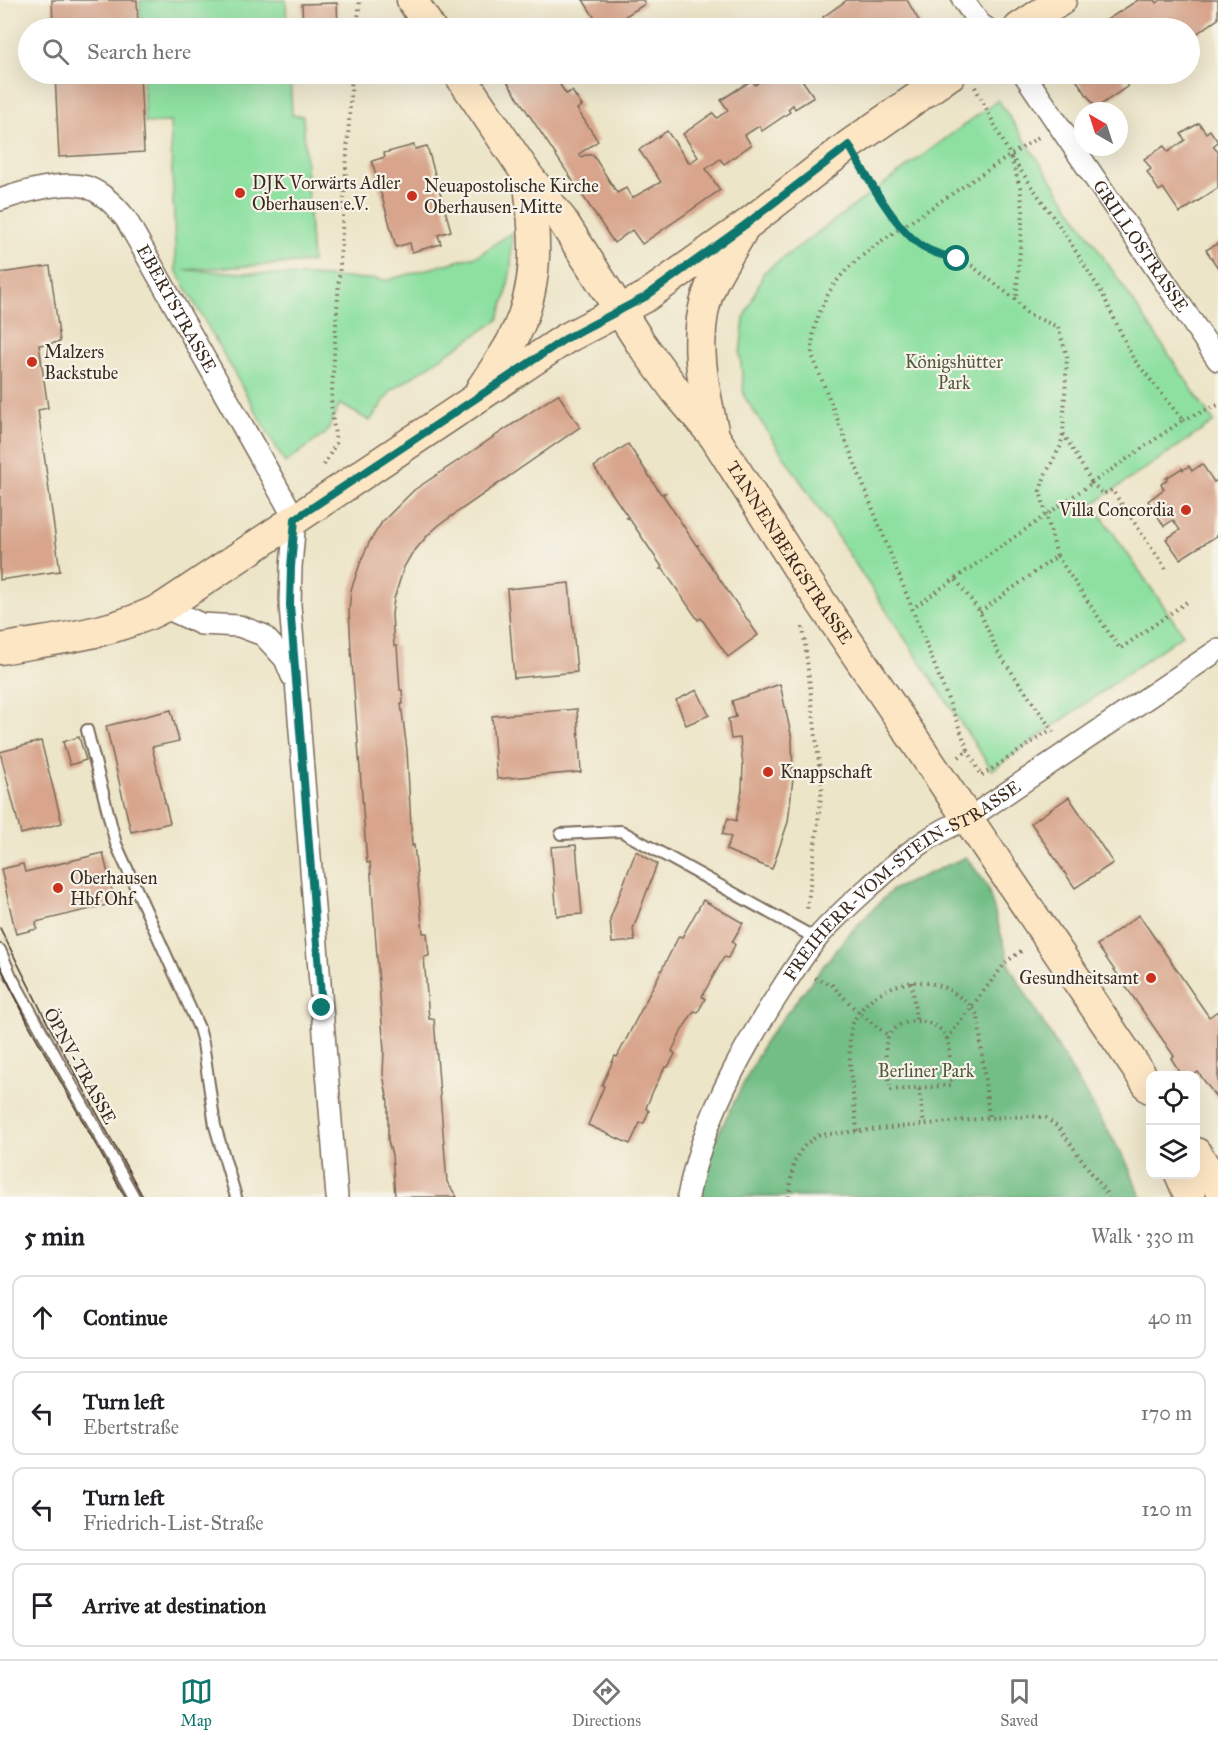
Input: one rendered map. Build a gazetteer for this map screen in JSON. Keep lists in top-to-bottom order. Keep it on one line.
{"streets":{"main road":["TANNENBERGSTRASSE"],"street":["GRILLOSTRASSE","EBERTSTRASSE","FREIHERR-VOM-STEIN-STRASSE"],"lane":["ÖPNV-TRASSE"]},"crossings":[["TANNENBERGSTRASSE","FREIHERR-VOM-STEIN-STRASSE"]],"parks":["Königshütter Park","Berliner Park"],"places":["DJK Vorwärts Adler Oberhausen e.V.","Neuapostolische Kirche Oberhausen-Mitte","Malzers Backstube","Villa Concordia","Knappschaft","Oberhausen Hbf Ohf","Gesundheitsamt"],"north":"top left","page":{"search":"Search here","heading":["5 min","Walk · 330 m"],"list":[["Continue","40 m"],["Turn left","Ebertstraße","170 m"],["Turn left","Friedrich-List-Straße","120 m"],"Arrive at destination"],"nav":["Map","Directions","Saved"]}}
